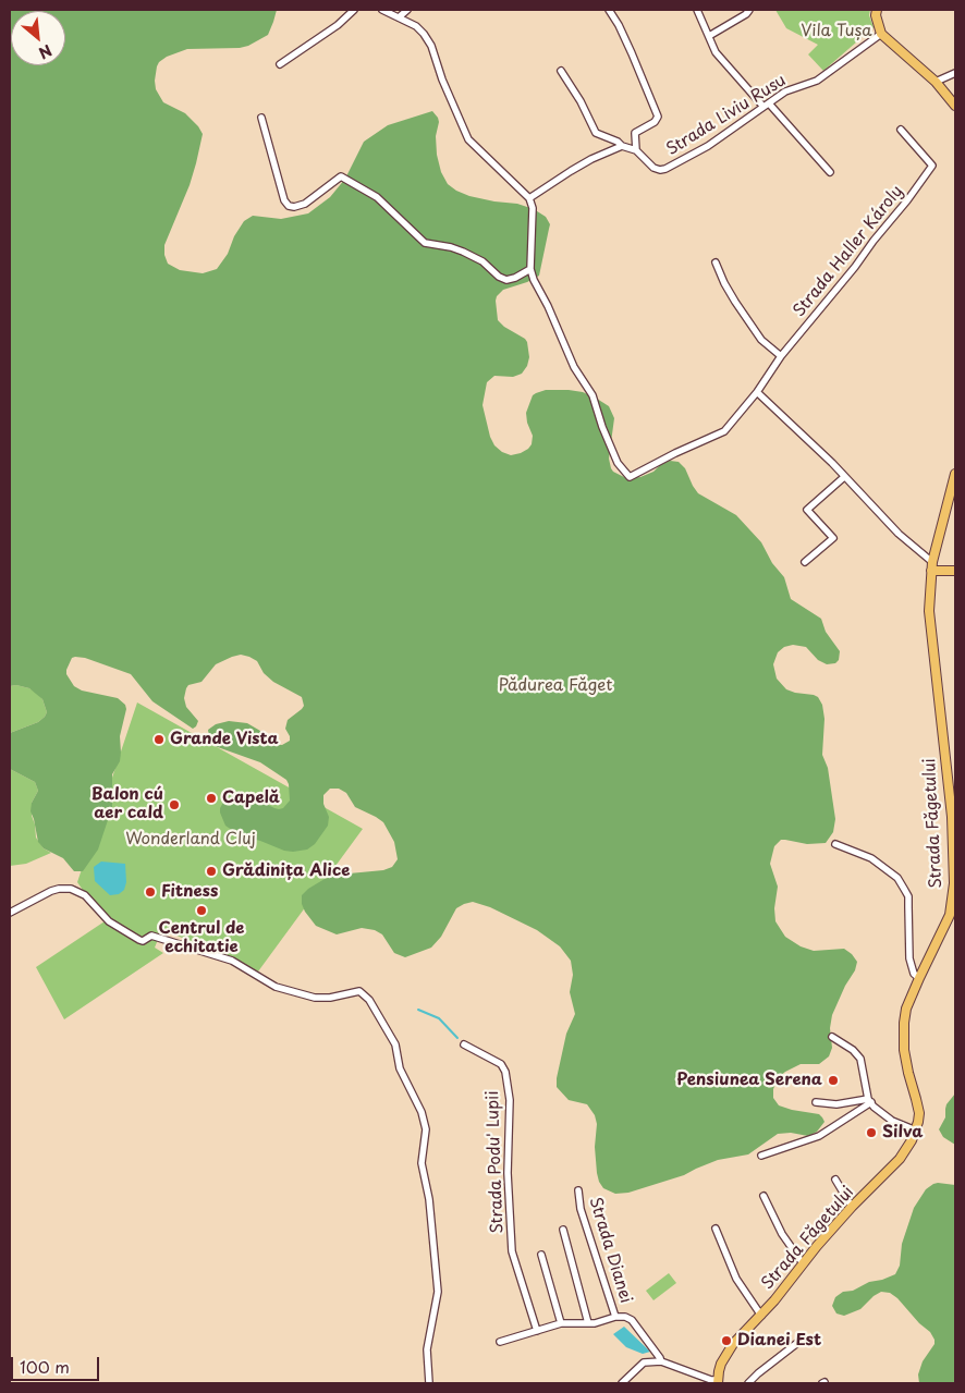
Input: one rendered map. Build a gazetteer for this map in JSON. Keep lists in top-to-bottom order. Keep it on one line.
{"streets":{"main road":["Strada Făgetului"],"street":["Strada Liviu Rusu","Strada Haller Károly","Strada Podu' Lupii","Strada Dianei"]},"crossings":[["Strada Podu' Lupii","Strada Dianei"]],"parks":["Vila Tușa","Pădurea Făget","Wonderland Cluj"],"places":["Grande Vista","Capelă","Balon cú aer cald","Grădinița Alice","Fitness","Centrul de echitatie","Pensiunea Serena","Silva","Dianei Est"],"scale_bar":"100 m","north":"bottom right"}
